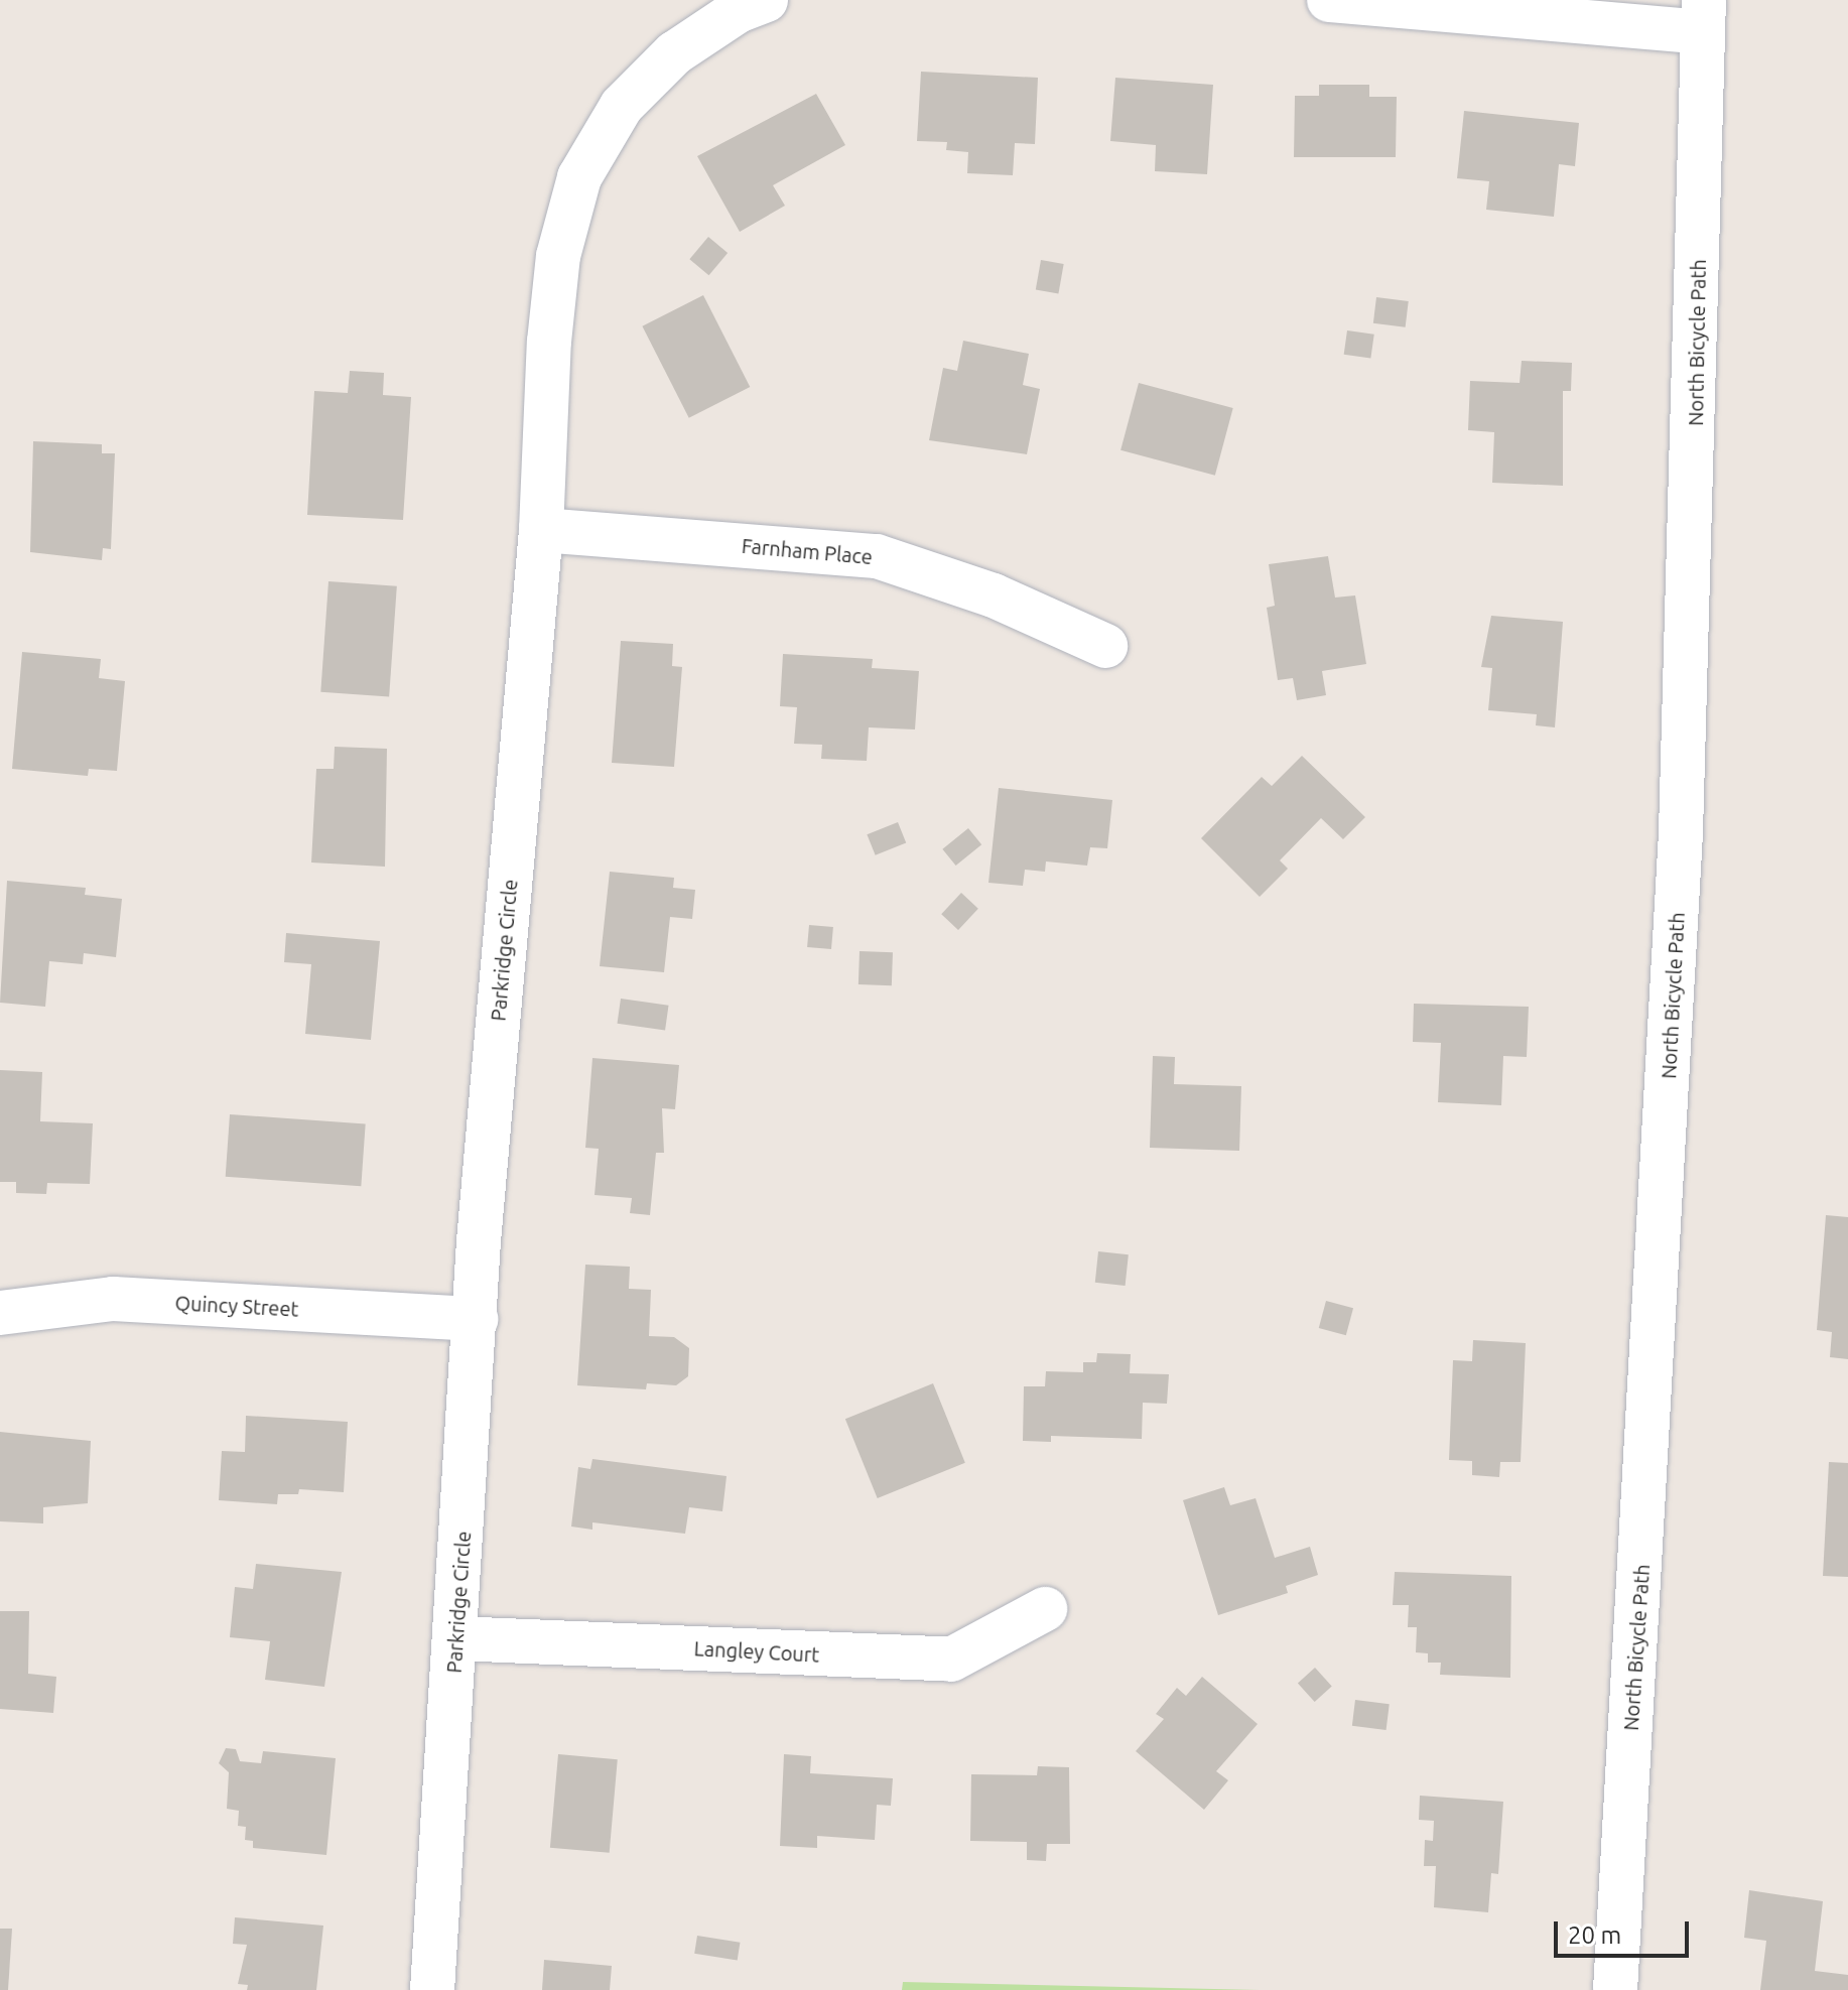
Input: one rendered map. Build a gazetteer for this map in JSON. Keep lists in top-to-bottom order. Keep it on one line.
{"streets":{"street":["North Bicycle Path","Farnham Place","Parkridge Circle","Quincy Street","Langley Court"]},"crossings":[["Farnham Place","Parkridge Circle"],["Parkridge Circle","Quincy Street"],["Parkridge Circle","Langley Court"]],"scale_bar":"20 m"}
